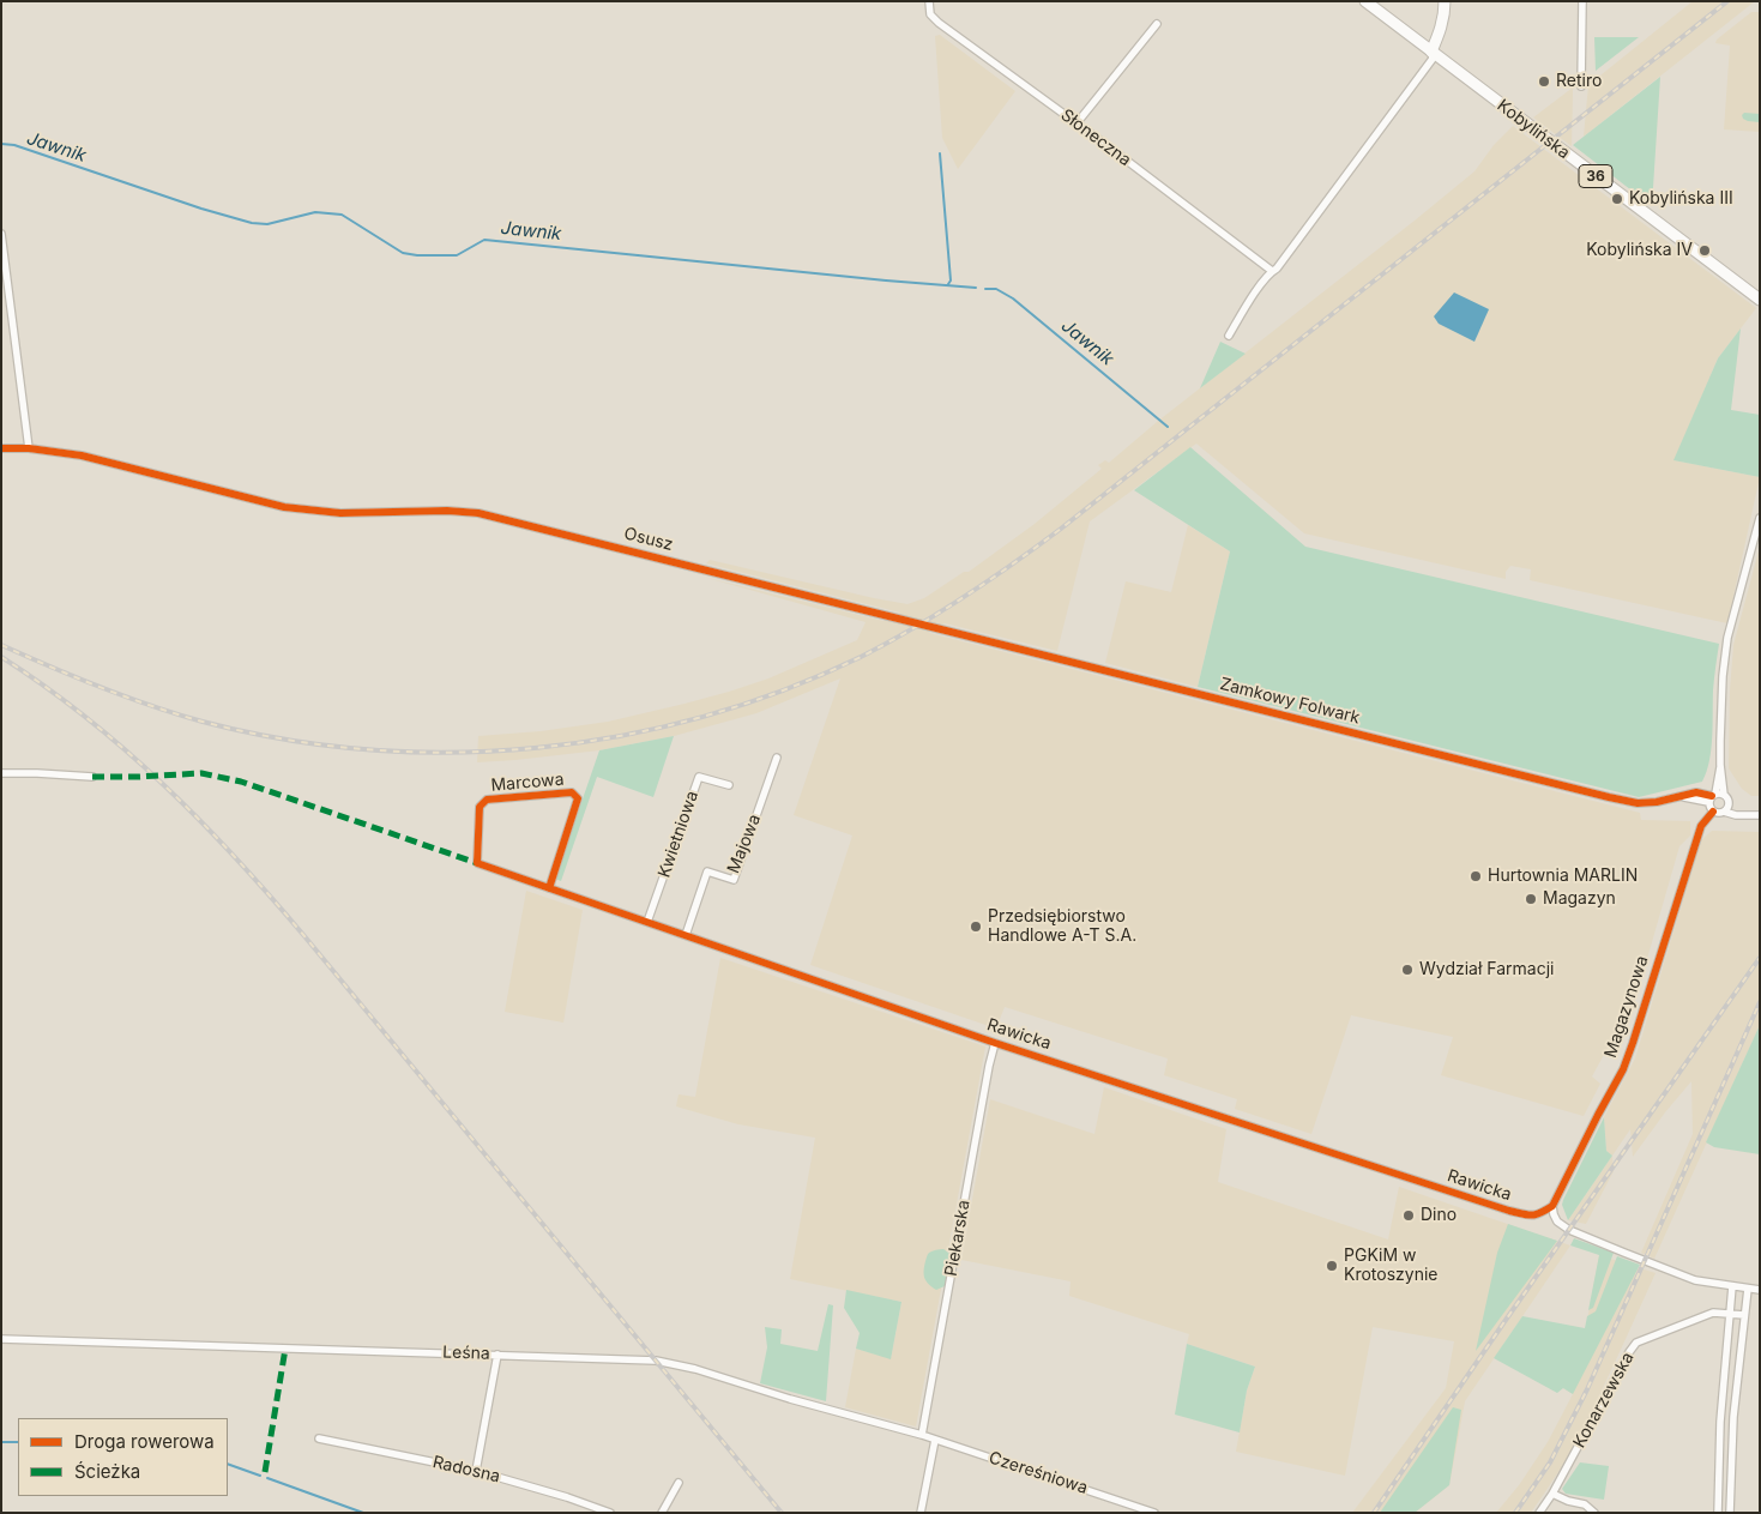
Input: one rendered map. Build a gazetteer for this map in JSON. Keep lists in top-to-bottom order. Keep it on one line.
{"streets":{"main road":["Kobylińska","36"],"street":["Słoneczna","Osusz","Zamkowy Folwark","Marcowa","Kwietniowa","Majowa","Magazynowa","Rawicka","Piekarska","Leśna","Konarzewska","Radosna","Czereśniowa"]},"crossings":[["Osusz","Zamkowy Folwark"],["Zamkowy Folwark","Magazynowa"],["Marcowa","Rawicka"],["Kwietniowa","Rawicka"],["Majowa","Rawicka"],["Magazynowa","Rawicka"],["Rawicka","Piekarska"],["Piekarska","Leśna"],["Piekarska","Czereśniowa"],["Leśna","Czereśniowa"]],"water":["Jawnik"],"places":["Retiro","Kobylińska III","Kobylińska IV","Hurtownia MARLIN","Magazyn","Przedsiębiorstwo Handlowe A-T S.A.","Wydział Farmacji","Dino","PGKiM w Krotoszynie"],"legend":["Droga rowerowa","Ścieżka"]}
